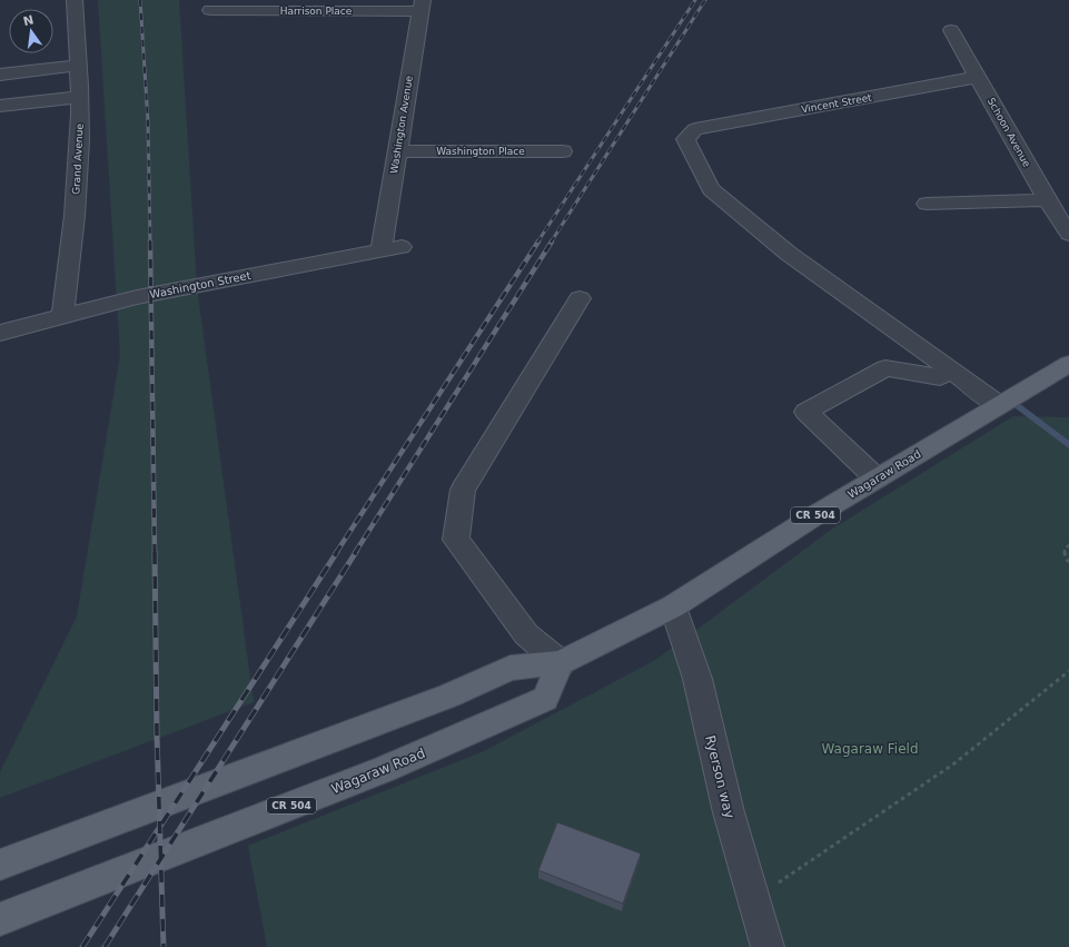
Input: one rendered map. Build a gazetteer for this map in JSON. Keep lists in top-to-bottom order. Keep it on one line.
{"streets":{"main road":["Wagaraw Road","CR 504"],"street":["Harrison Place","Vincent Street","Washington Avenue","Schoon Avenue","Washington Place","Grand Avenue","Washington Street","Ryerson way"]},"crossings":[["Harrison Place","Washington Avenue"],["Vincent Street","Schoon Avenue"],["Washington Avenue","Washington Place"],["Washington Avenue","Washington Street"],["Grand Avenue","Washington Street"],["Wagaraw Road","Ryerson way"]],"parks":["Wagaraw Field"],"north":"top"}
